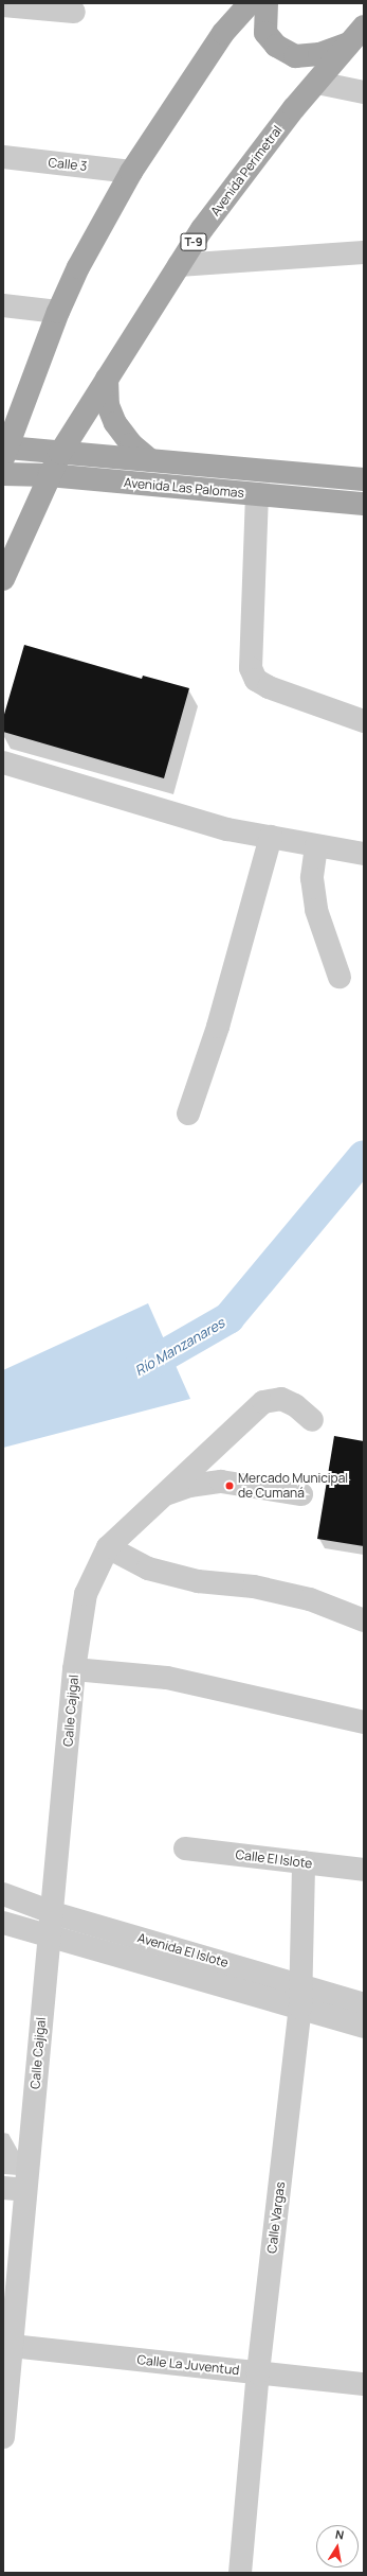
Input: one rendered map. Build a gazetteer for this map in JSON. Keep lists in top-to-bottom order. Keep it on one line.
{"streets":{"main road":["Avenida Perimetral","T-9","Avenida Las Palomas"],"street":["Calle 3","Calle Cajigal","Calle El Islote","Avenida El Islote","Calle Vargas","Calle La Juventud"]},"crossings":[["Avenida Perimetral","T-9"],["Avenida Perimetral","Avenida Las Palomas"],["T-9","Avenida Las Palomas"],["Calle Cajigal","Avenida El Islote"],["Calle Cajigal","Calle La Juventud"],["Calle El Islote","Calle Vargas"],["Avenida El Islote","Calle Vargas"],["Calle Vargas","Calle La Juventud"]],"water":["Río Manzanares"],"places":["Mercado Municipal de Cumaná"],"north":"top"}
